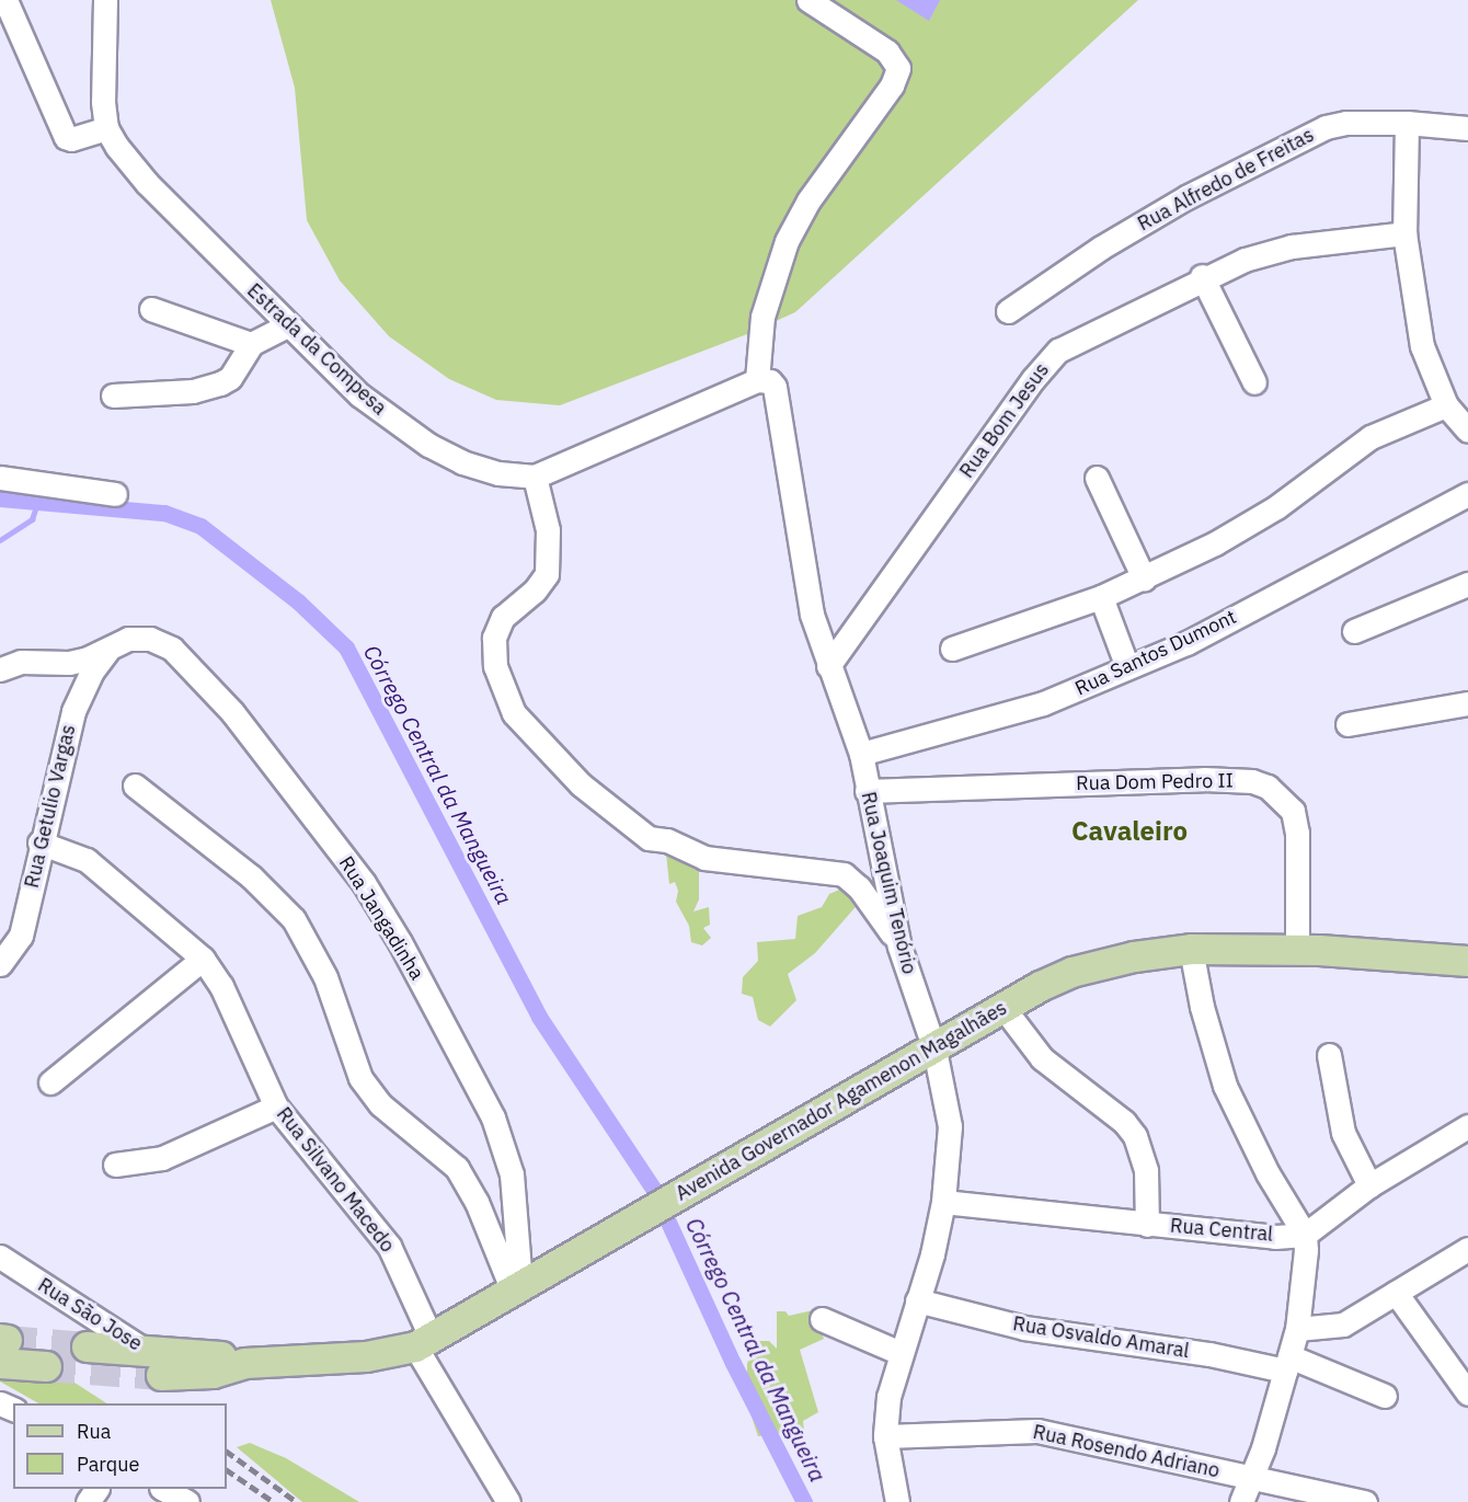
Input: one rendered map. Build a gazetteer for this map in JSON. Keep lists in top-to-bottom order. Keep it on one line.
{"streets":{"main road":["Avenida Governador Agamenon Magalhães"],"street":["Rua Alfredo de Freitas","Estrada da Compesa","Rua Bom Jesus","Rua Santos Dumont","Rua Dom Pedro II","Rua Getulio Vargas","Rua Joaquim Tenório","Rua Jangadinha","Rua Silvano Macedo","Rua Central","Rua São Jose","Rua Osvaldo Amaral","Rua Rosendo Adriano"]},"crossings":[["Rua Bom Jesus","Rua Joaquim Tenório"],["Rua Santos Dumont","Rua Joaquim Tenório"],["Rua Dom Pedro II","Rua Joaquim Tenório"],["Rua Dom Pedro II","Avenida Governador Agamenon Magalhães"],["Rua Getulio Vargas","Rua Jangadinha"],["Rua Getulio Vargas","Rua Silvano Macedo"],["Rua Joaquim Tenório","Avenida Governador Agamenon Magalhães"],["Rua Joaquim Tenório","Rua Central"],["Rua Joaquim Tenório","Rua Osvaldo Amaral"],["Rua Joaquim Tenório","Rua Rosendo Adriano"],["Rua Jangadinha","Avenida Governador Agamenon Magalhães"],["Avenida Governador Agamenon Magalhães","Rua Silvano Macedo"],["Avenida Governador Agamenon Magalhães","Rua São Jose"]],"districts":["Cavaleiro"],"water":["Córrego Central da Mangueira"],"legend":["Rua","Parque"]}
